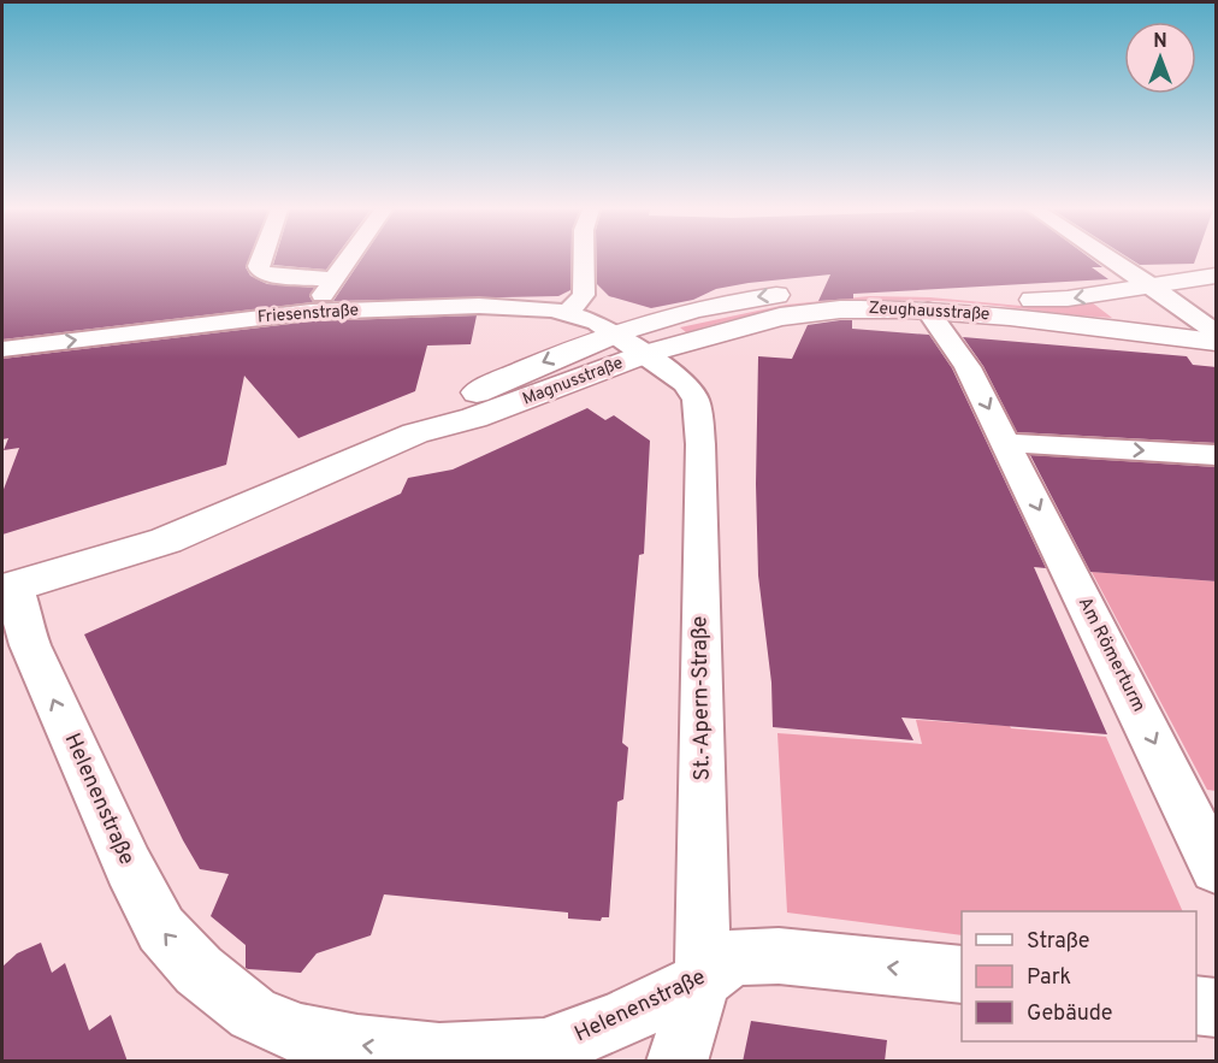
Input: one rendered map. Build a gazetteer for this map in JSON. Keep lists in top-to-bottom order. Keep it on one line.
{"streets":{"street":["Zeughausstraße","Friesenstraße","Magnusstraße","Am Römerturm","St.-Apern-Straße","Helenenstraße"]},"crossings":[["Zeughausstraße","Friesenstraße"],["Zeughausstraße","Magnusstraße"],["Zeughausstraße","Am Römerturm"],["Zeughausstraße","St.-Apern-Straße"],["Friesenstraße","Magnusstraße"],["Magnusstraße","St.-Apern-Straße"],["Magnusstraße","Helenenstraße"],["St.-Apern-Straße","Helenenstraße"]],"one_way":["Friesenstraße","Am Römerturm","Helenenstraße"],"legend":["Straße","Park","Gebäude"],"north":"top"}
